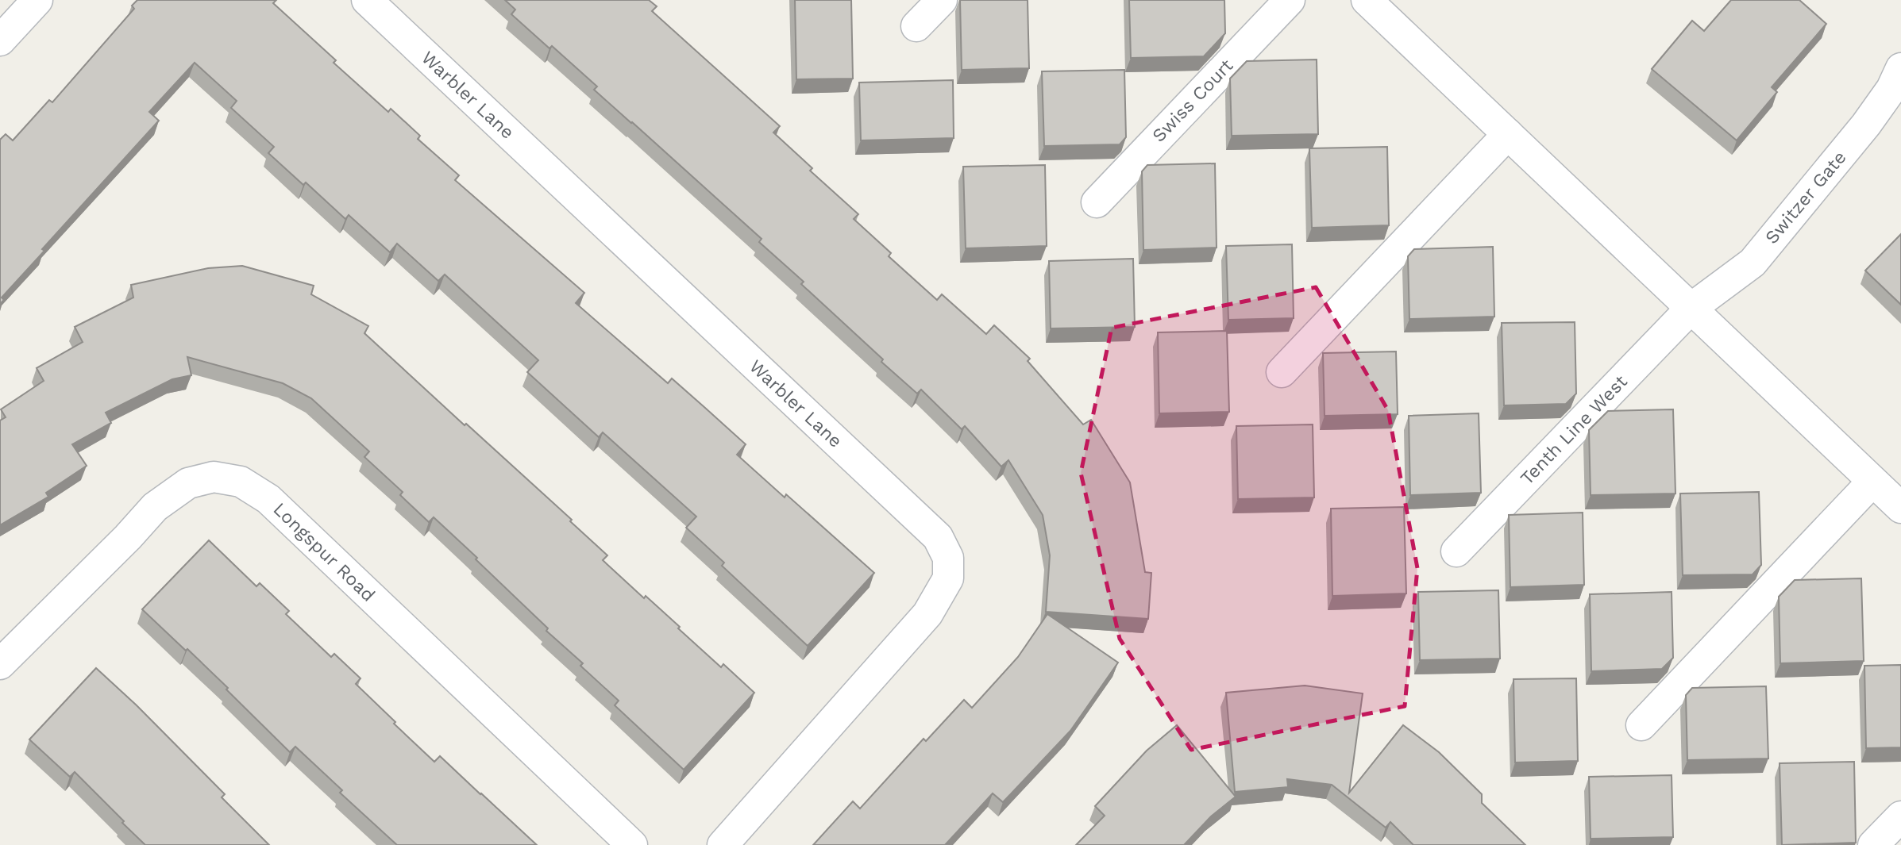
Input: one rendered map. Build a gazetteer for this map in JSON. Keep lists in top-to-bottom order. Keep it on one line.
{"streets":{"street":["Warbler Lane","Swiss Court","Switzer Gate","Tenth Line West","Longspur Road"]},"crossings":[["Switzer Gate","Tenth Line West"]]}
